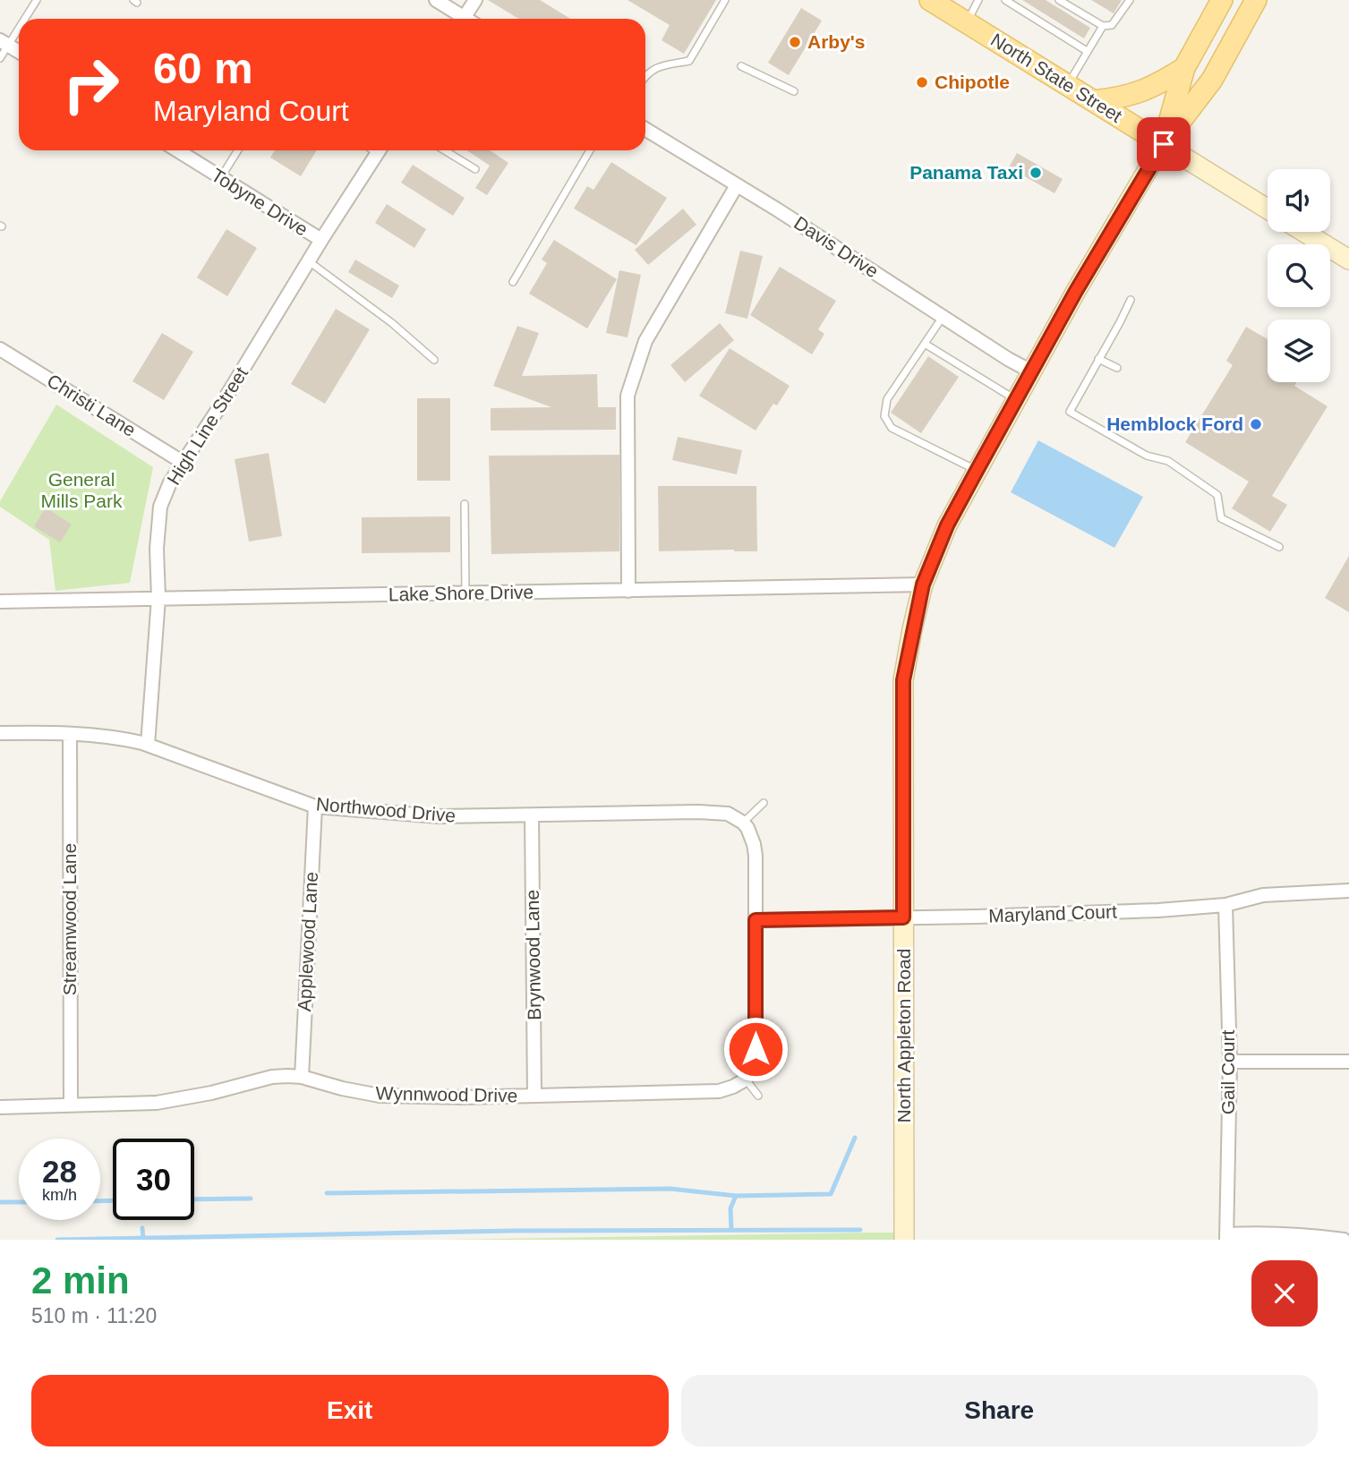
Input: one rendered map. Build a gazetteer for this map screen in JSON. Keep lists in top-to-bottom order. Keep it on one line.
{"streets":{"main road":["North State Street","North Appleton Road"],"street":["Tobyne Drive","Davis Drive","Christi Lane","High Line Street","Lake Shore Drive","Northwood Drive","Maryland Court","Streamwood Lane","Applewood Lane","Brynwood Lane","Gail Court","Wynnwood Drive"]},"crossings":[["North State Street","North Appleton Road"],["Tobyne Drive","High Line Street"],["Davis Drive","North Appleton Road"],["Christi Lane","High Line Street"],["High Line Street","Lake Shore Drive"],["High Line Street","Northwood Drive"],["Lake Shore Drive","North Appleton Road"],["Northwood Drive","Streamwood Lane"],["Northwood Drive","Applewood Lane"],["Northwood Drive","Brynwood Lane"],["Maryland Court","North Appleton Road"],["Maryland Court","Gail Court"],["Streamwood Lane","Wynnwood Drive"],["Applewood Lane","Wynnwood Drive"],["Brynwood Lane","Wynnwood Drive"]],"parks":["General Mills Park"],"places":["Arby's","Chipotle","Panama Taxi","Hemblock Ford"],"page":{"turn":["60 m","Maryland Court"],"speed":"28 km/h","limit":"30","heading":["2 min","510 m · 11:20"],"buttons":["Exit","Share"]}}
